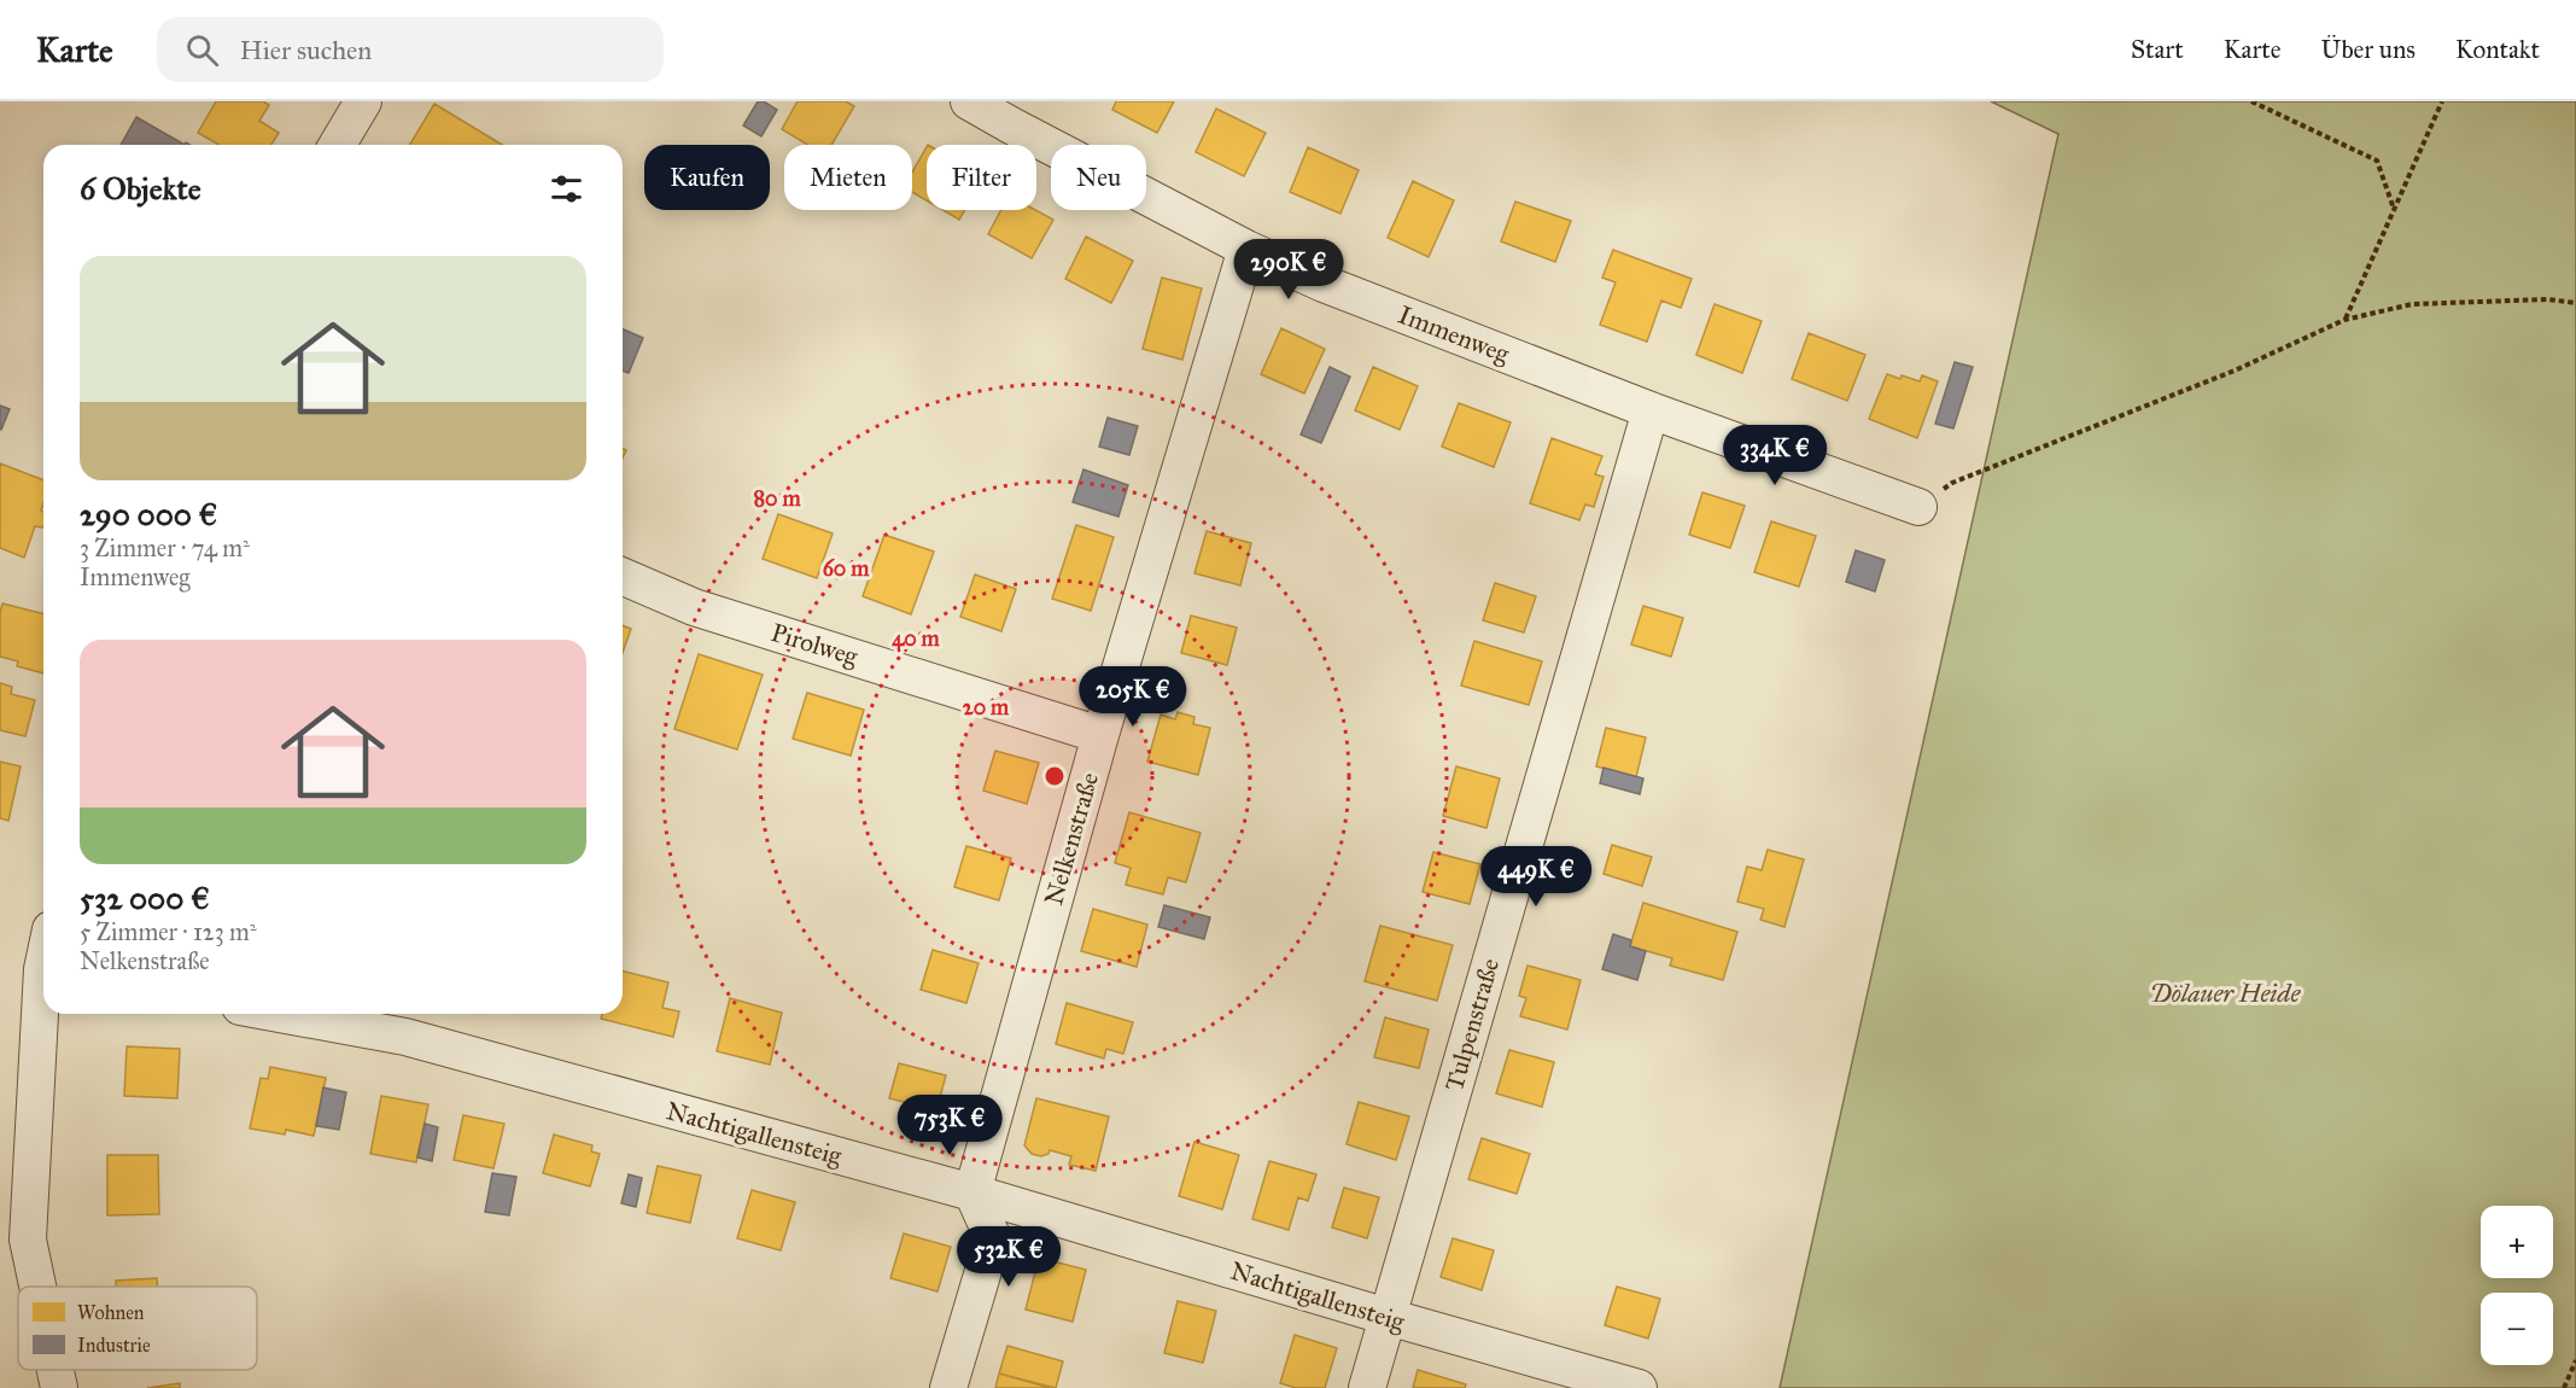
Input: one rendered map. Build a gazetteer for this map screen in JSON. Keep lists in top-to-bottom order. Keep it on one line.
{"streets":{"street":["Immenweg","Pirolweg","Nelkenstraße","Tulpenstraße","Nachtigallensteig"]},"crossings":[["Immenweg","Nelkenstraße"],["Immenweg","Tulpenstraße"],["Pirolweg","Nelkenstraße"],["Nelkenstraße","Nachtigallensteig"],["Tulpenstraße","Nachtigallensteig"]],"parks":["Dölauer Heide"],"legend":["Wohnen","Industrie"],"page":{"header":"Karte","search":"Hier suchen","nav":["Start","Karte","Über uns","Kontakt"],"chip":["Kaufen","Mieten","Filter","Neu"],"heading":"6 Objekte","list":[{"name":"290 000 €","note":"3 Zimmer · 74 m² · Immenweg"},{"name":"532 000 €","note":"5 Zimmer · 123 m² · Nelkenstraße"}],"price":["290K €","334K €","205K €","449K €","753K €","532K €"],"map_buttons":["+","−"]},"rings":["80 m","60 m","40 m","20 m"]}
